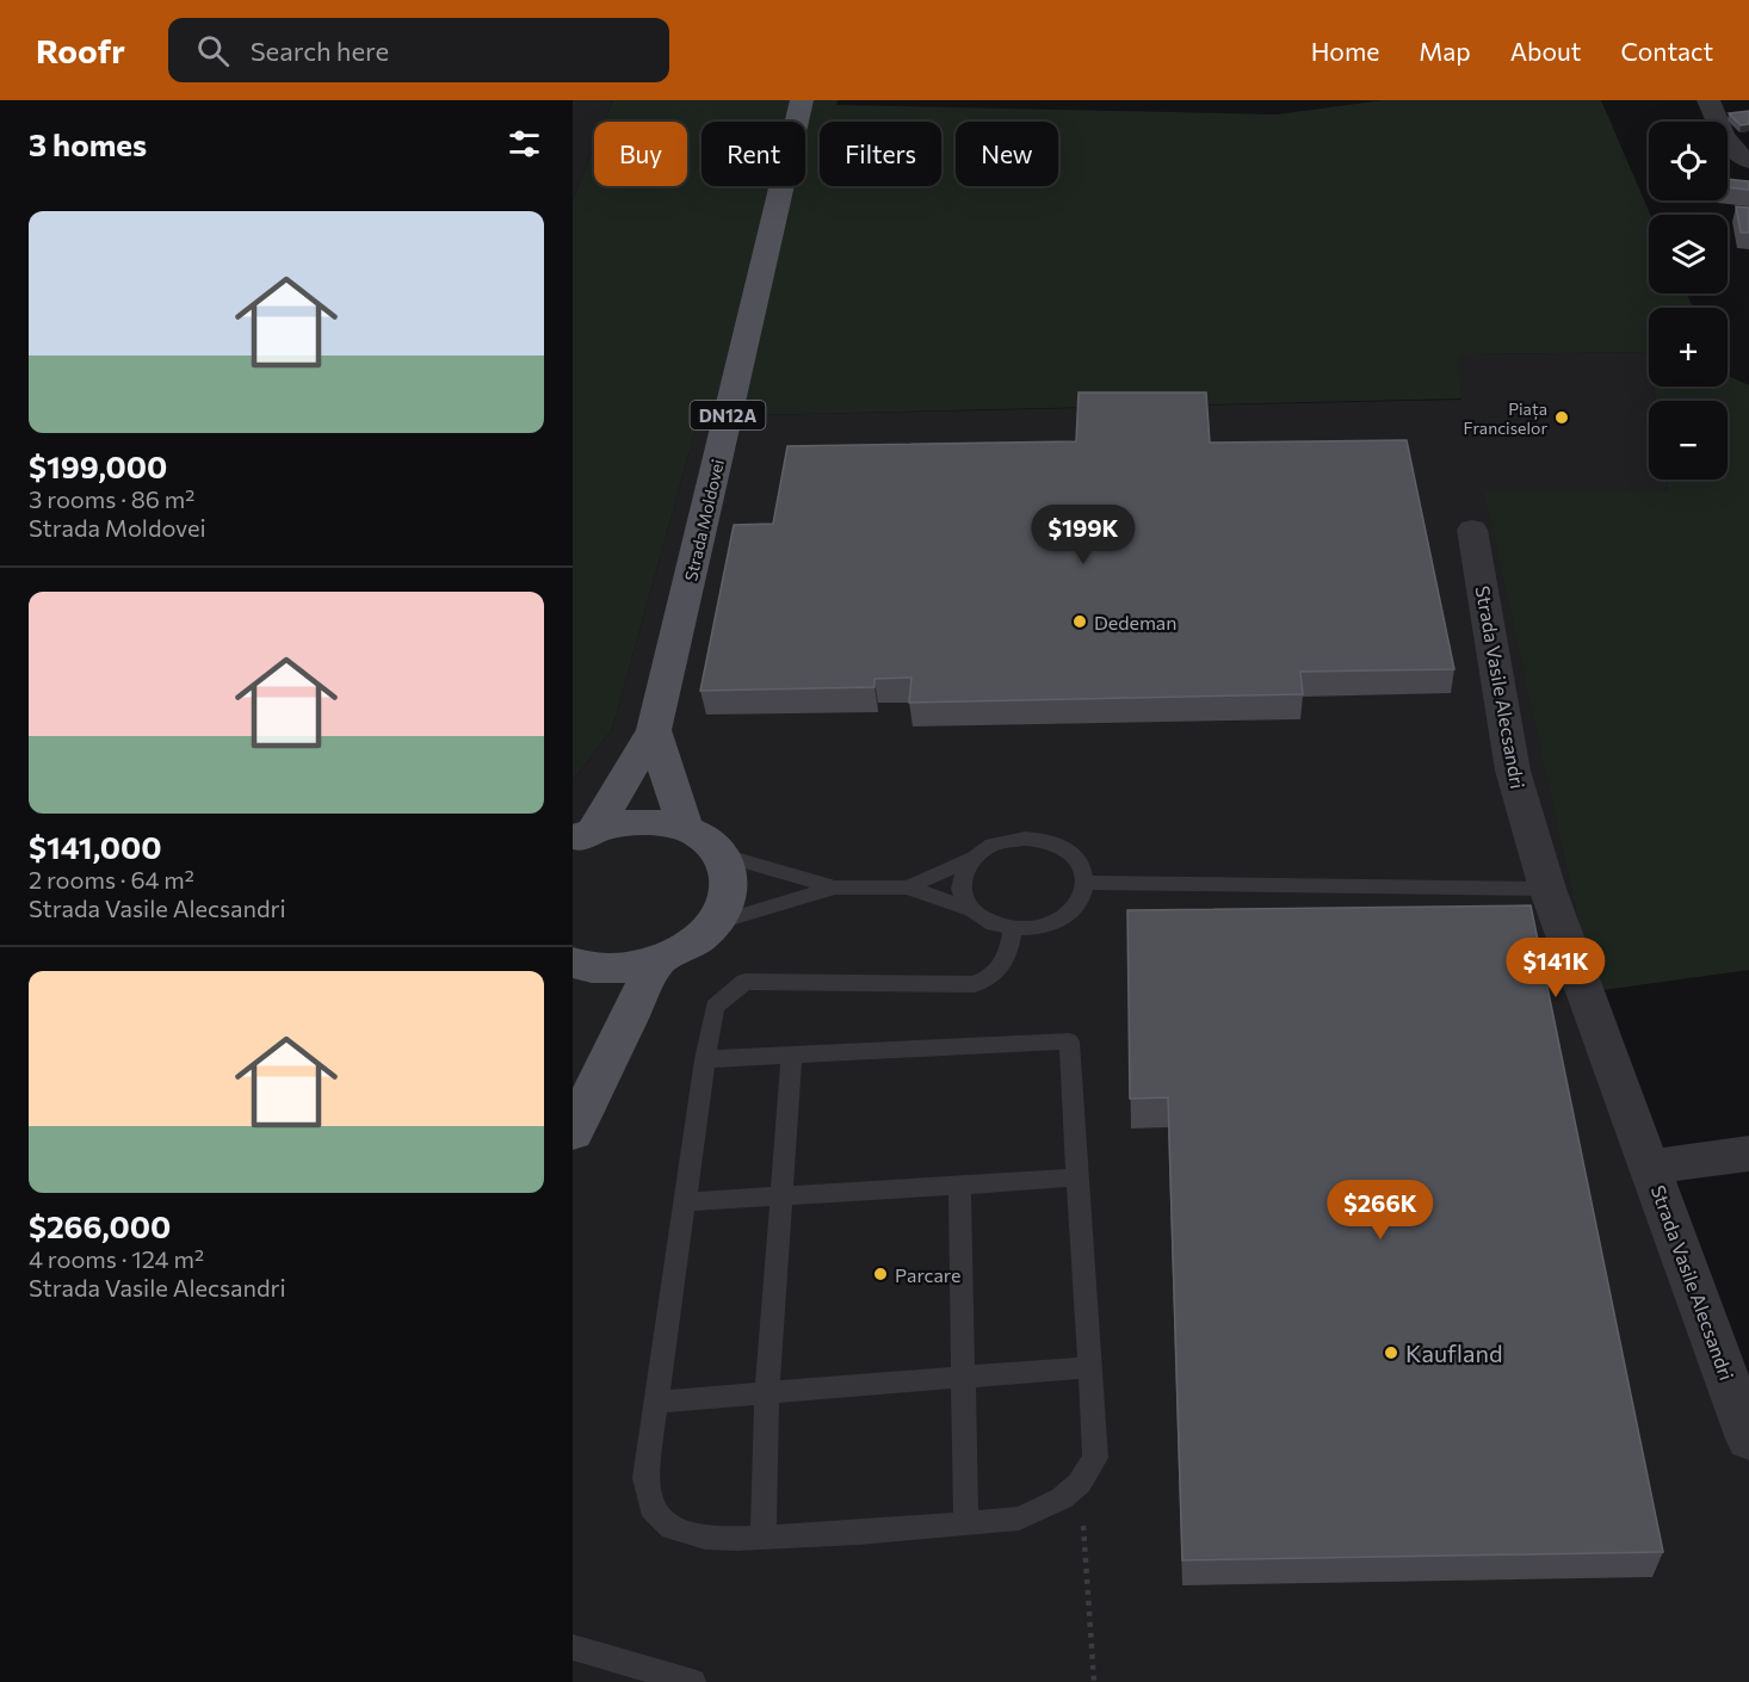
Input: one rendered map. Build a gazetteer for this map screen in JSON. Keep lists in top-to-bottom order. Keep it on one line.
{"streets":{"main road":["DN12A","Strada Moldovei"],"street":["Strada Vasile Alecsandri"]},"places":["Piața Franciselor","Dedeman","Parcare","Kaufland"],"page":{"header":"Roofr","search":"Search here","nav":["Home","Map","About","Contact"],"heading":"3 homes","map_buttons":["+","−"],"chip":["Buy","Rent","Filters","New"],"list":[{"name":"$199,000","note":"3 rooms · 86 m² · Strada Moldovei"},{"name":"$141,000","note":"2 rooms · 64 m² · Strada Vasile Alecsandri"},{"name":"$266,000","note":"4 rooms · 124 m² · Strada Vasile Alecsandri"}],"price":["$199K","$141K","$266K"]}}
